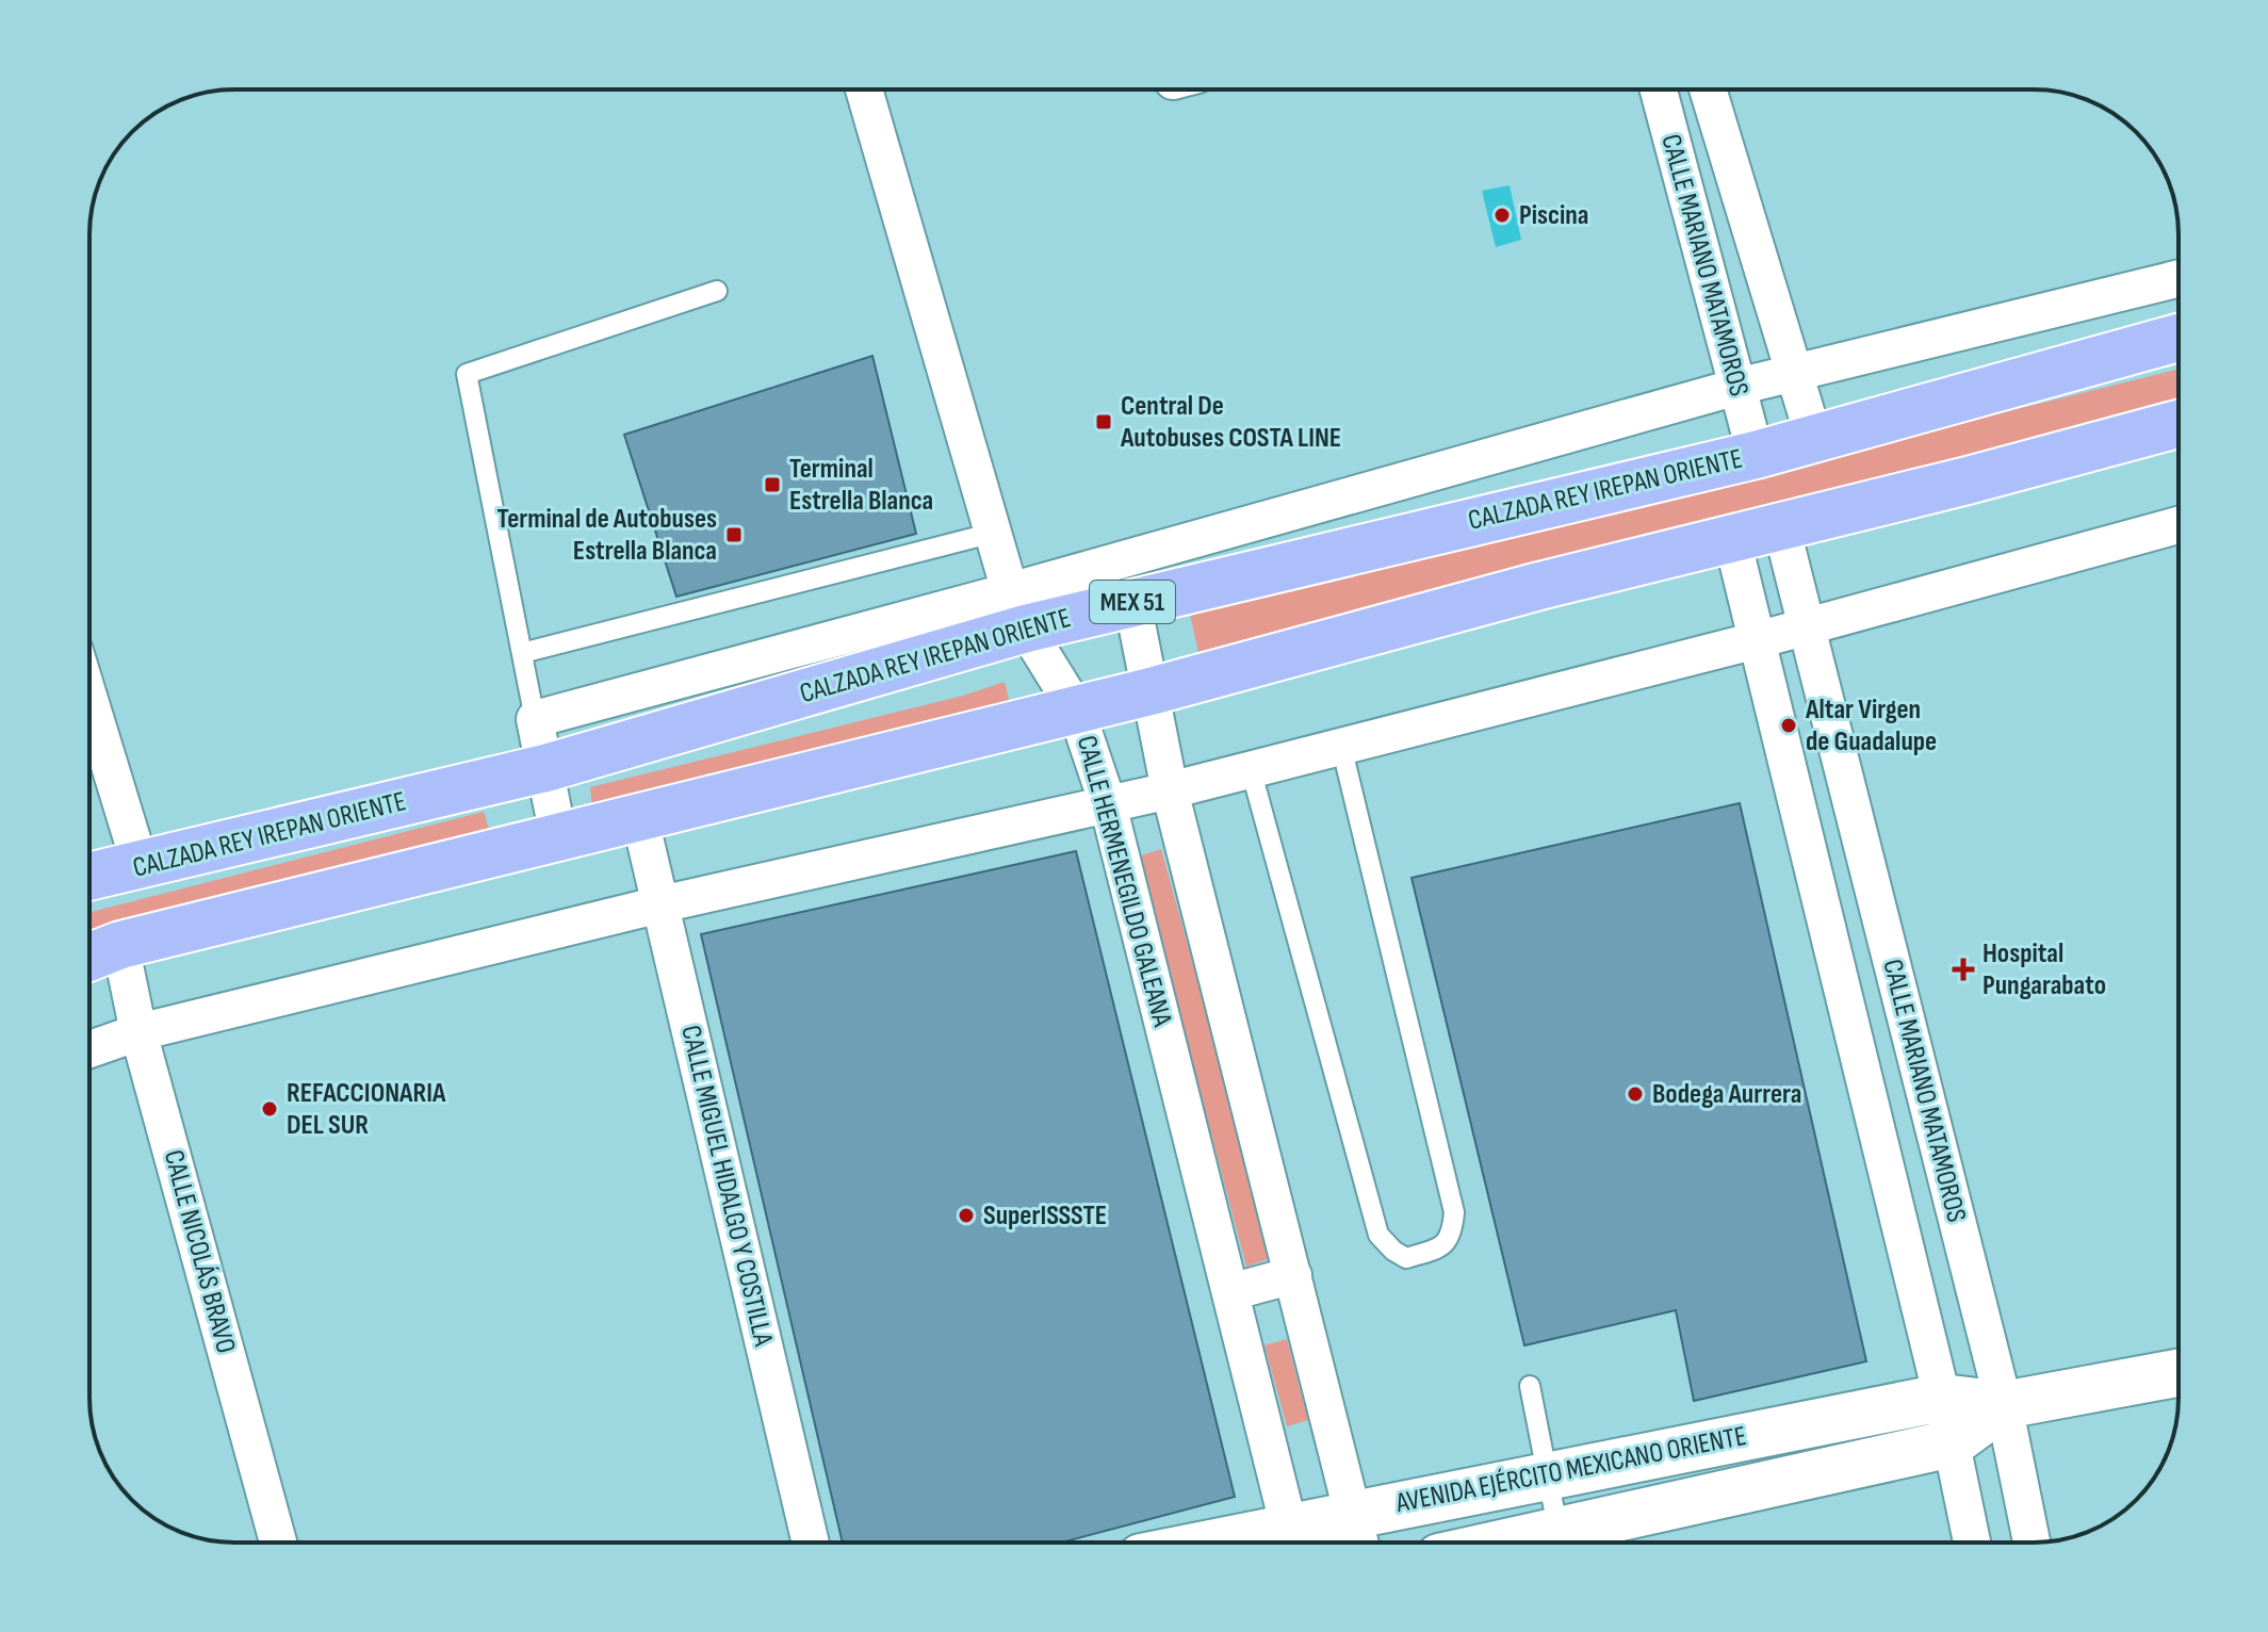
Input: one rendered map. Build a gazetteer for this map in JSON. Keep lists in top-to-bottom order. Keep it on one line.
{"streets":{"main road":["CALZADA REY IREPAN ORIENTE","MEX 51"],"street":["CALLE MARIANO MATAMOROS","CALLE HERMENEGILDO GALEANA","CALLE MIGUEL HIDALGO Y COSTILLA","CALLE NICOLÁS BRAVO","AVENIDA EJÉRCITO MEXICANO ORIENTE"]},"crossings":[["CALLE MARIANO MATAMOROS","CALZADA REY IREPAN ORIENTE"],["CALLE MARIANO MATAMOROS","AVENIDA EJÉRCITO MEXICANO ORIENTE"],["CALZADA REY IREPAN ORIENTE","CALLE HERMENEGILDO GALEANA"],["CALLE HERMENEGILDO GALEANA","AVENIDA EJÉRCITO MEXICANO ORIENTE"]],"places":{"other":["Piscina","Altar Virgen de Guadalupe","Bodega Aurrera","REFACCIONARIA DEL SUR","SuperISSSTE"],"transit":["Central De Autobuses COSTA LINE","Terminal Estrella Blanca","Terminal de Autobuses Estrella Blanca"],"health":["Hospital Pungarabato"]}}
